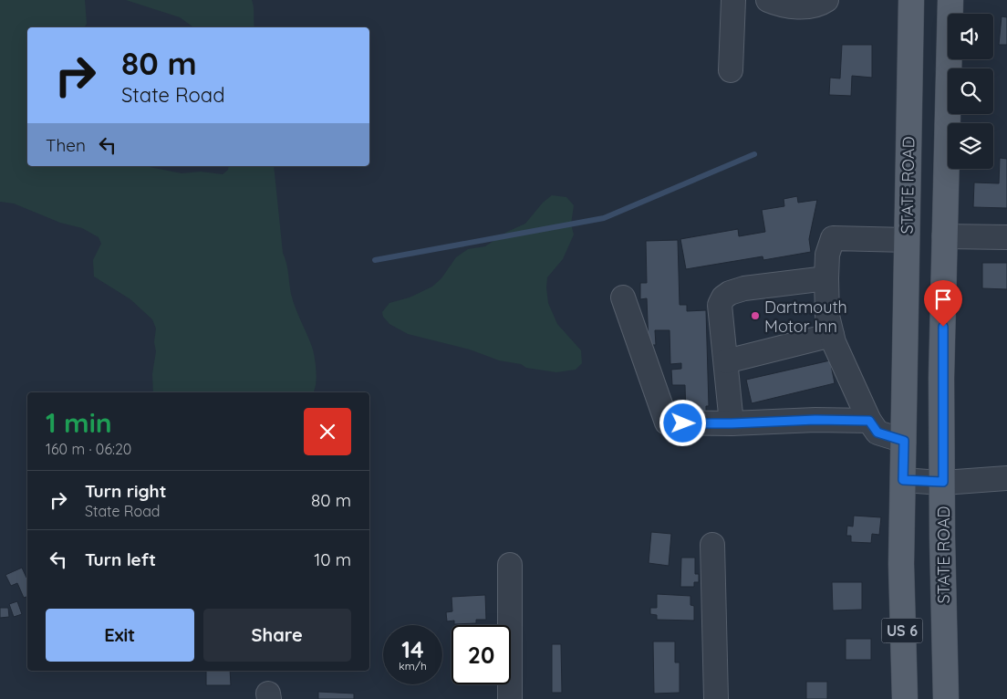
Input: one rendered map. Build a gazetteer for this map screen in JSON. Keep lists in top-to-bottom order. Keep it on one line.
{"streets":{"main road":["STATE ROAD","US 6"]},"places":["Dartmouth Motor Inn"],"page":{"turn":["80 m","State Road"],"then":"Then","heading":["1 min","160 m · 06:20"],"list":[{"name":"Turn right","note":"State Road","value":"80 m"},{"name":"Turn left","value":"10 m"}],"buttons":["Exit","Share"],"speed":"14 km/h","limit":"20"}}
